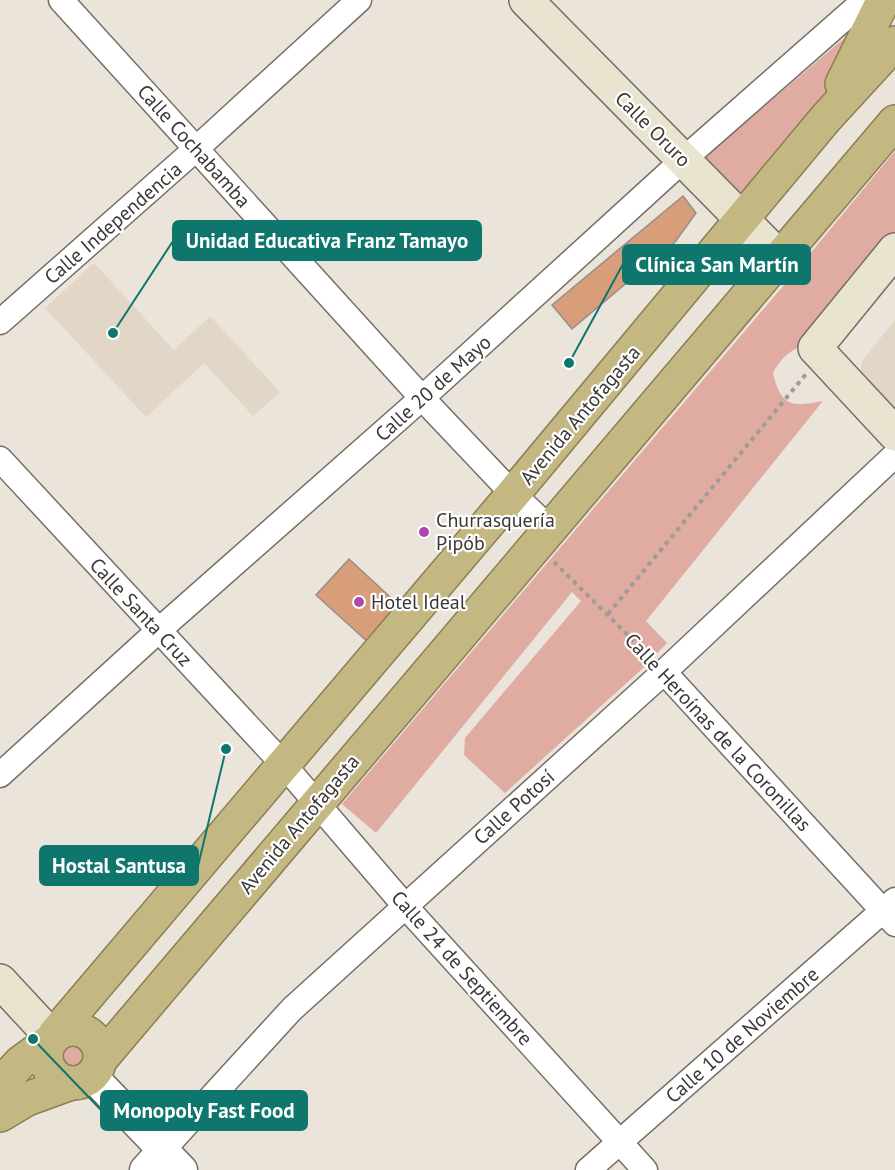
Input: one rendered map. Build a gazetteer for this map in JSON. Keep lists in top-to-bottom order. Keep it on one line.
{"streets":{"highway":["Avenida Antofagasta"],"main road":["Calle Oruro"],"street":["Calle Cochabamba","Calle Independencia","Calle 20 de Mayo","Calle Santa Cruz","Calle Heroínas de la Coronillas","Calle Potosí","Calle 24 de Septiembre","Calle 10 de Noviembre"]},"crossings":[["Calle Oruro","Calle 20 de Mayo"],["Calle Oruro","Avenida Antofagasta"],["Calle Cochabamba","Calle Independencia"],["Calle Cochabamba","Calle 20 de Mayo"],["Calle Cochabamba","Avenida Antofagasta"],["Calle Cochabamba","Calle Heroínas de la Coronillas"],["Calle 20 de Mayo","Calle Santa Cruz"],["Avenida Antofagasta","Calle Santa Cruz"],["Avenida Antofagasta","Calle Heroínas de la Coronillas"],["Avenida Antofagasta","Calle 24 de Septiembre"],["Calle Santa Cruz","Calle 24 de Septiembre"],["Calle Heroínas de la Coronillas","Calle Potosí"],["Calle Heroínas de la Coronillas","Calle 10 de Noviembre"],["Calle Potosí","Calle 24 de Septiembre"],["Calle 24 de Septiembre","Calle 10 de Noviembre"]],"places":["Unidad Educativa Franz Tamayo","Clínica San Martín","Churrasquería Pipób","Hotel Ideal","Hostal Santusa","Monopoly Fast Food"]}
